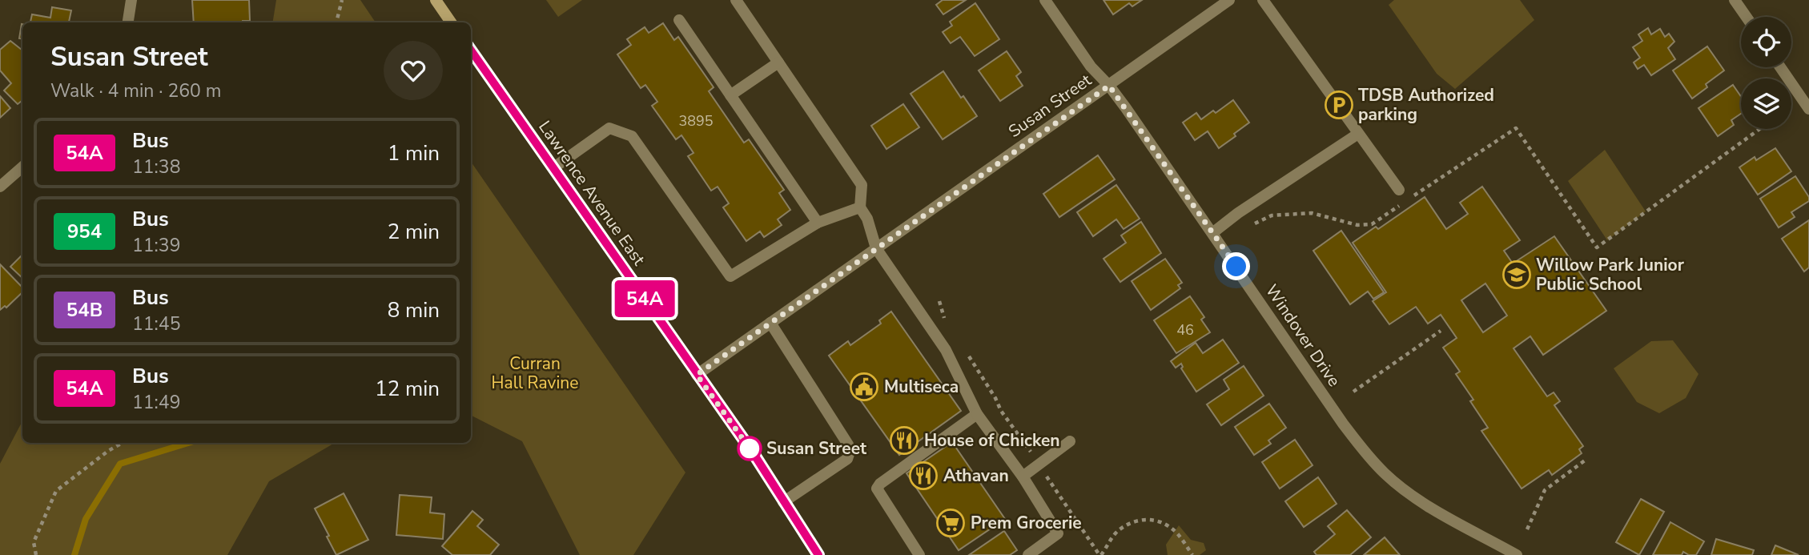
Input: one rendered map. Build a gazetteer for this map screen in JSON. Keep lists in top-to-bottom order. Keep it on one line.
{"streets":{"main road":["Lawrence Avenue East"],"street":["Susan Street","Windover Drive"]},"crossings":[["Susan Street","Lawrence Avenue East"],["Susan Street","Windover Drive"]],"parks":["Curran Hall Ravine"],"places":{"parking":["TDSB Authorized parking"],"school or university":["Willow Park Junior Public School"],"public building":["Multiseca"],"restaurant":["House of Chicken","Athavan"],"other":["Susan Street"],"supermarket":["Prem Grocerie"]},"lines":["bus line 54A"],"house_numbers":["3895","46"],"page":{"on_map":"54A","heading":["Susan Street","Walk · 4 min · 260 m"],"list":[{"mark":"54A","name":"Bus","note":"11:38","value":"1 min"},{"mark":"954","name":"Bus","note":"11:39","value":"2 min"},{"mark":"54B","name":"Bus","note":"11:45","value":"8 min"},{"mark":"54A","name":"Bus","note":"11:49","value":"12 min"}]}}
